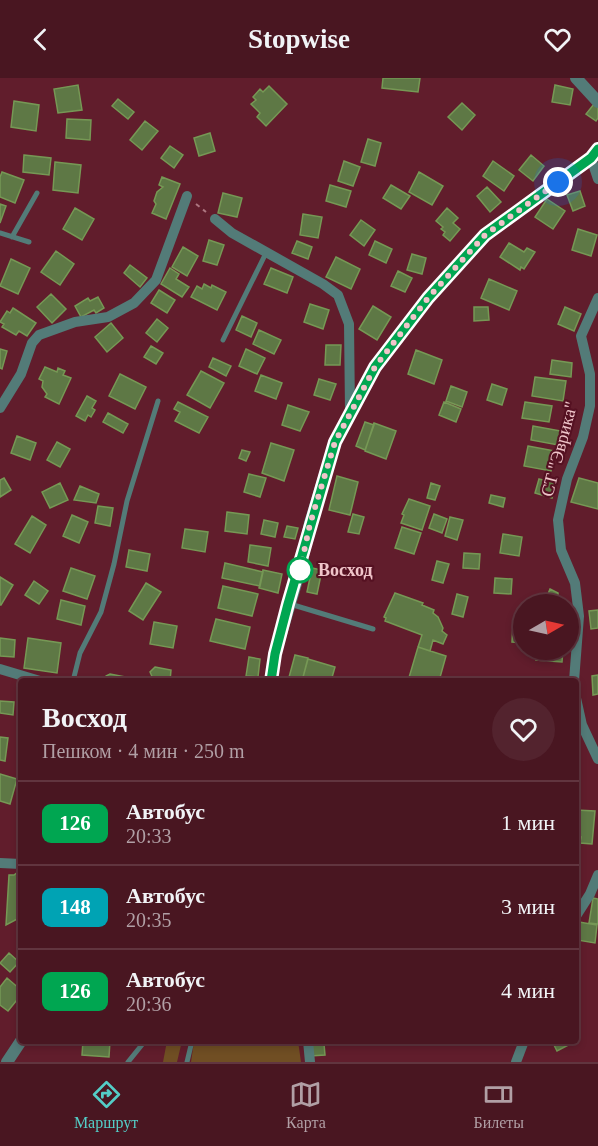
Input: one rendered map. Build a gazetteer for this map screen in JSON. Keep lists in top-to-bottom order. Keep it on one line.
{"streets":{"street":["СТ \"Эврика\""]},"places":["Восход"],"lines":["bus line 126"],"north":"right","page":{"header":"Stopwise","heading":["Восход","Пешком · 4 мин · 250 m"],"list":[{"mark":"126","name":"Автобус","note":"20:33","value":"1 мин"},{"mark":"148","name":"Автобус","note":"20:35","value":"3 мин"},{"mark":"126","name":"Автобус","note":"20:36","value":"4 мин"}],"tabs":["Маршрут","Карта","Билеты"]}}
